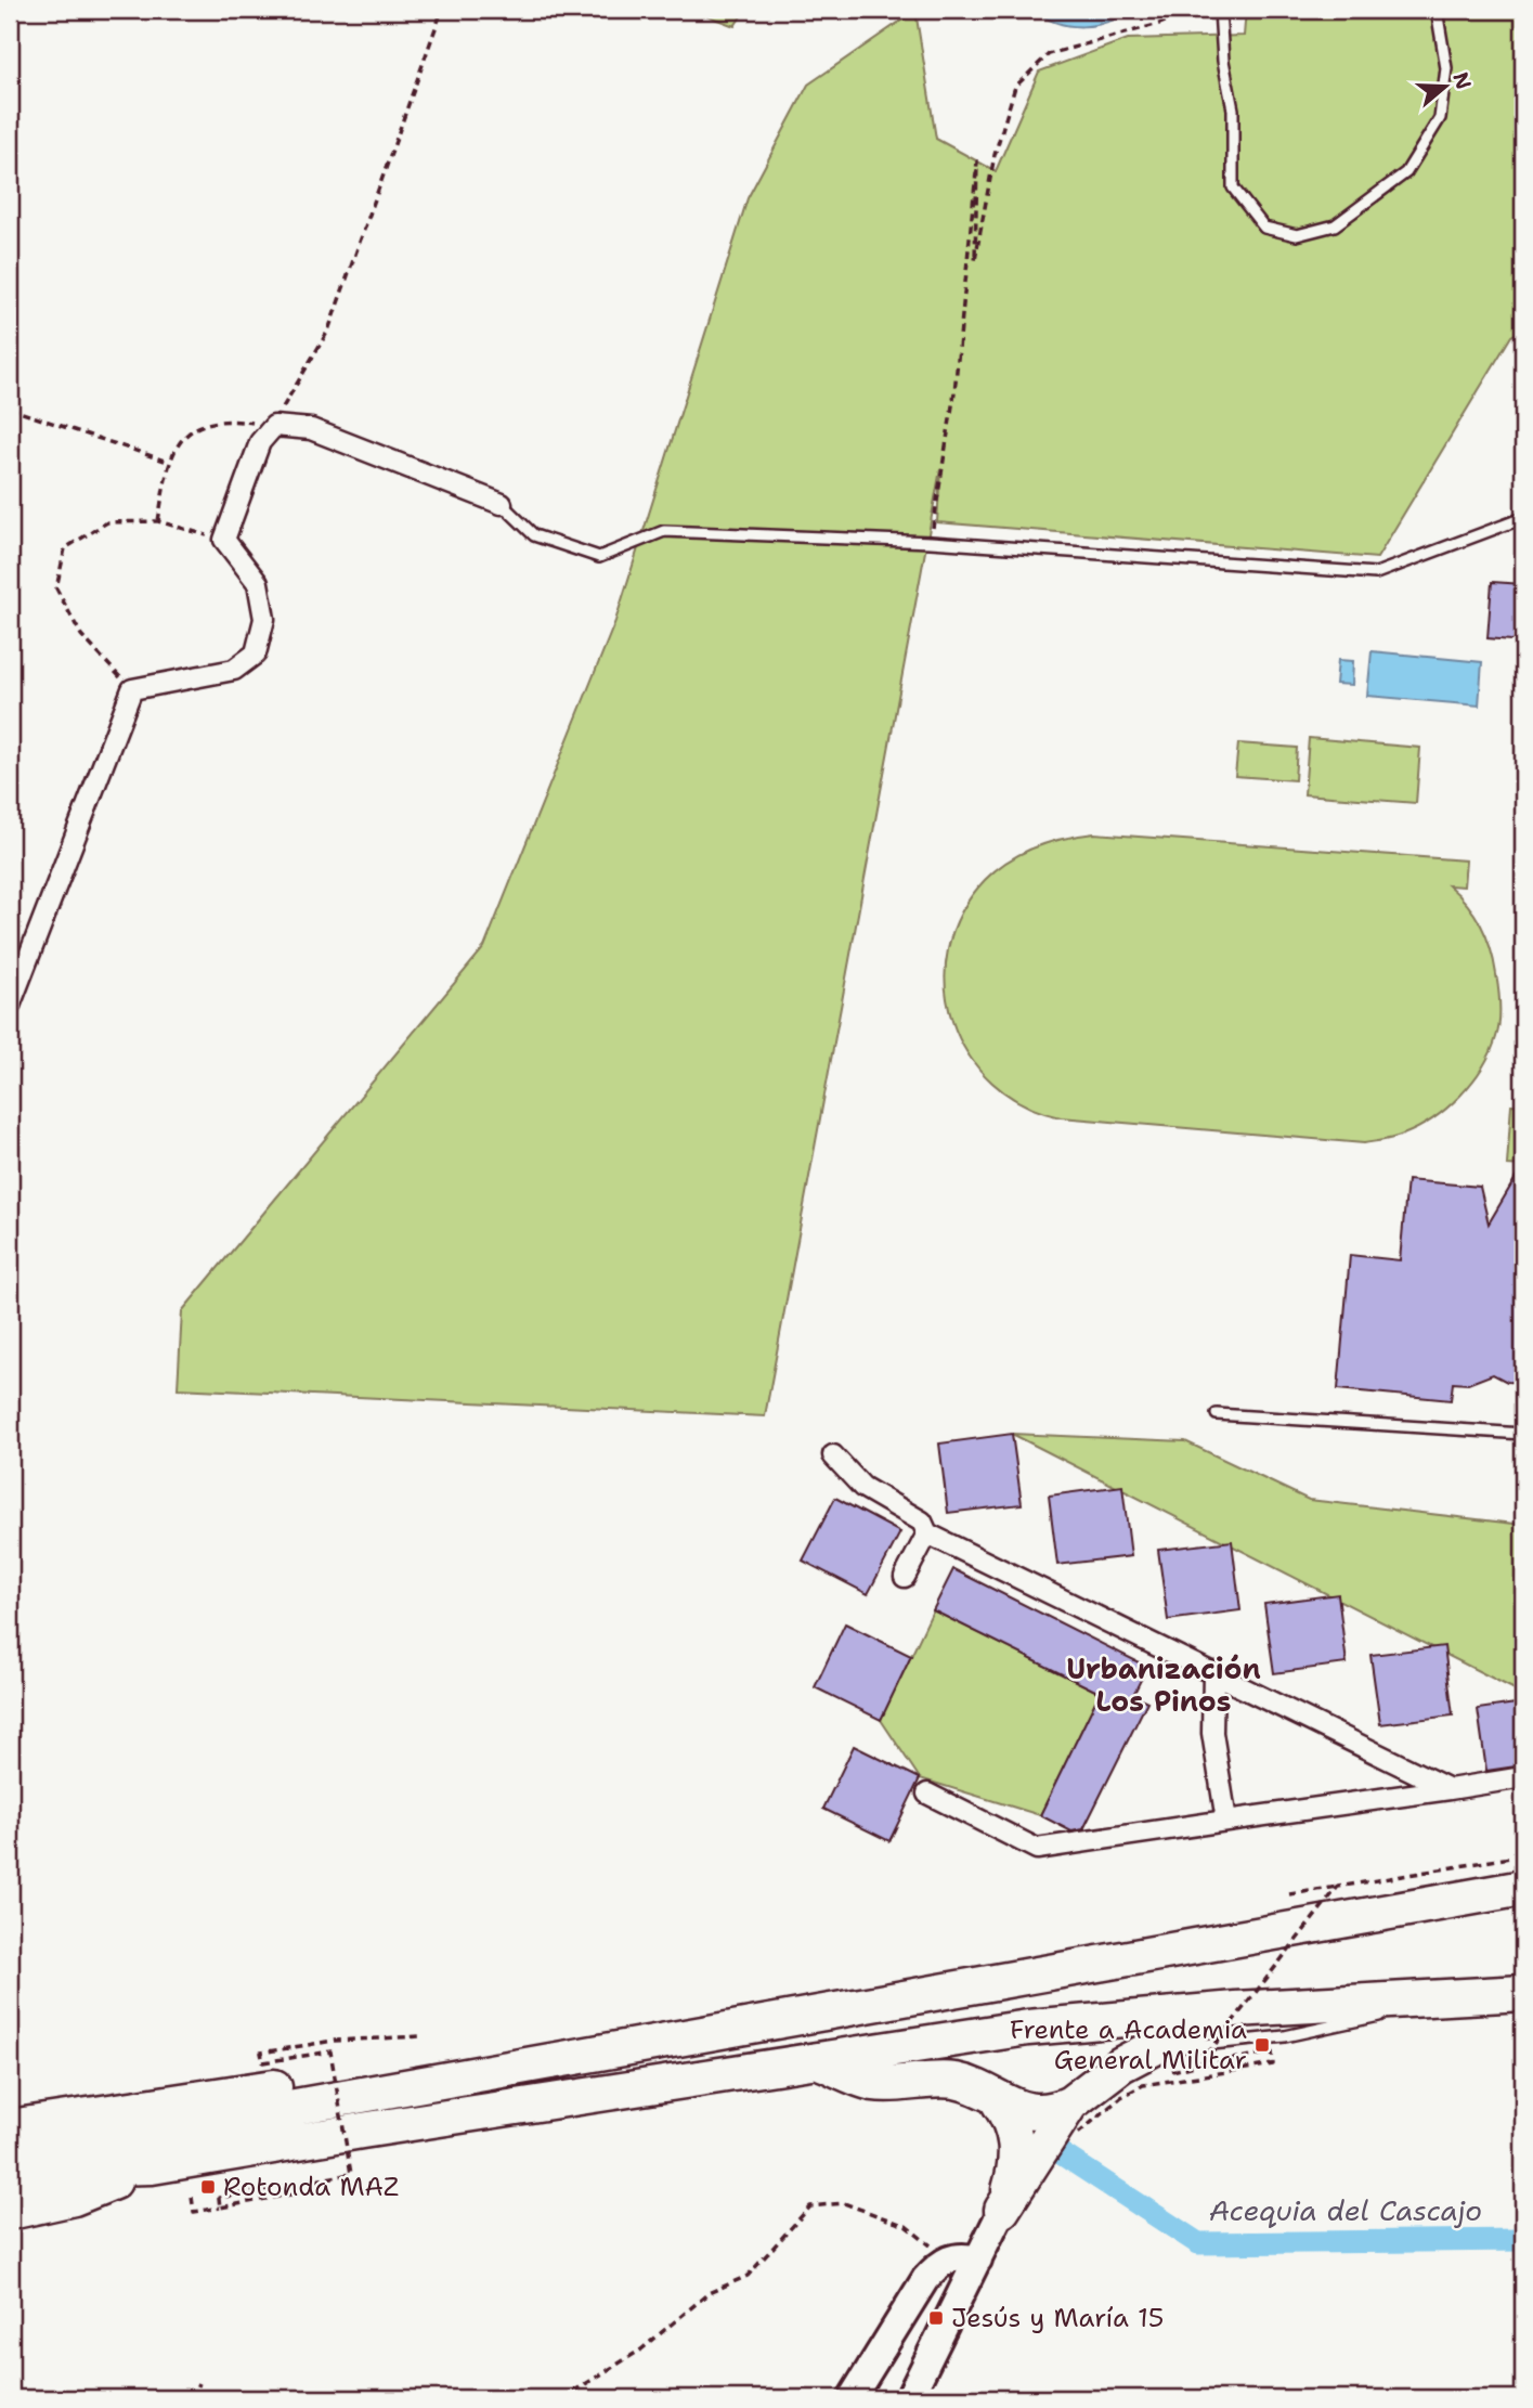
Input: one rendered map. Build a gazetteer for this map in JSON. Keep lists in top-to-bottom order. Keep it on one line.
{"districts":["Urbanización Los Pinos"],"water":["Acequia del Cascajo"],"places":{"transit":["Frente a Academia General Militar","Rotonda MAZ","Jesús y María 15"]},"north":"right"}
